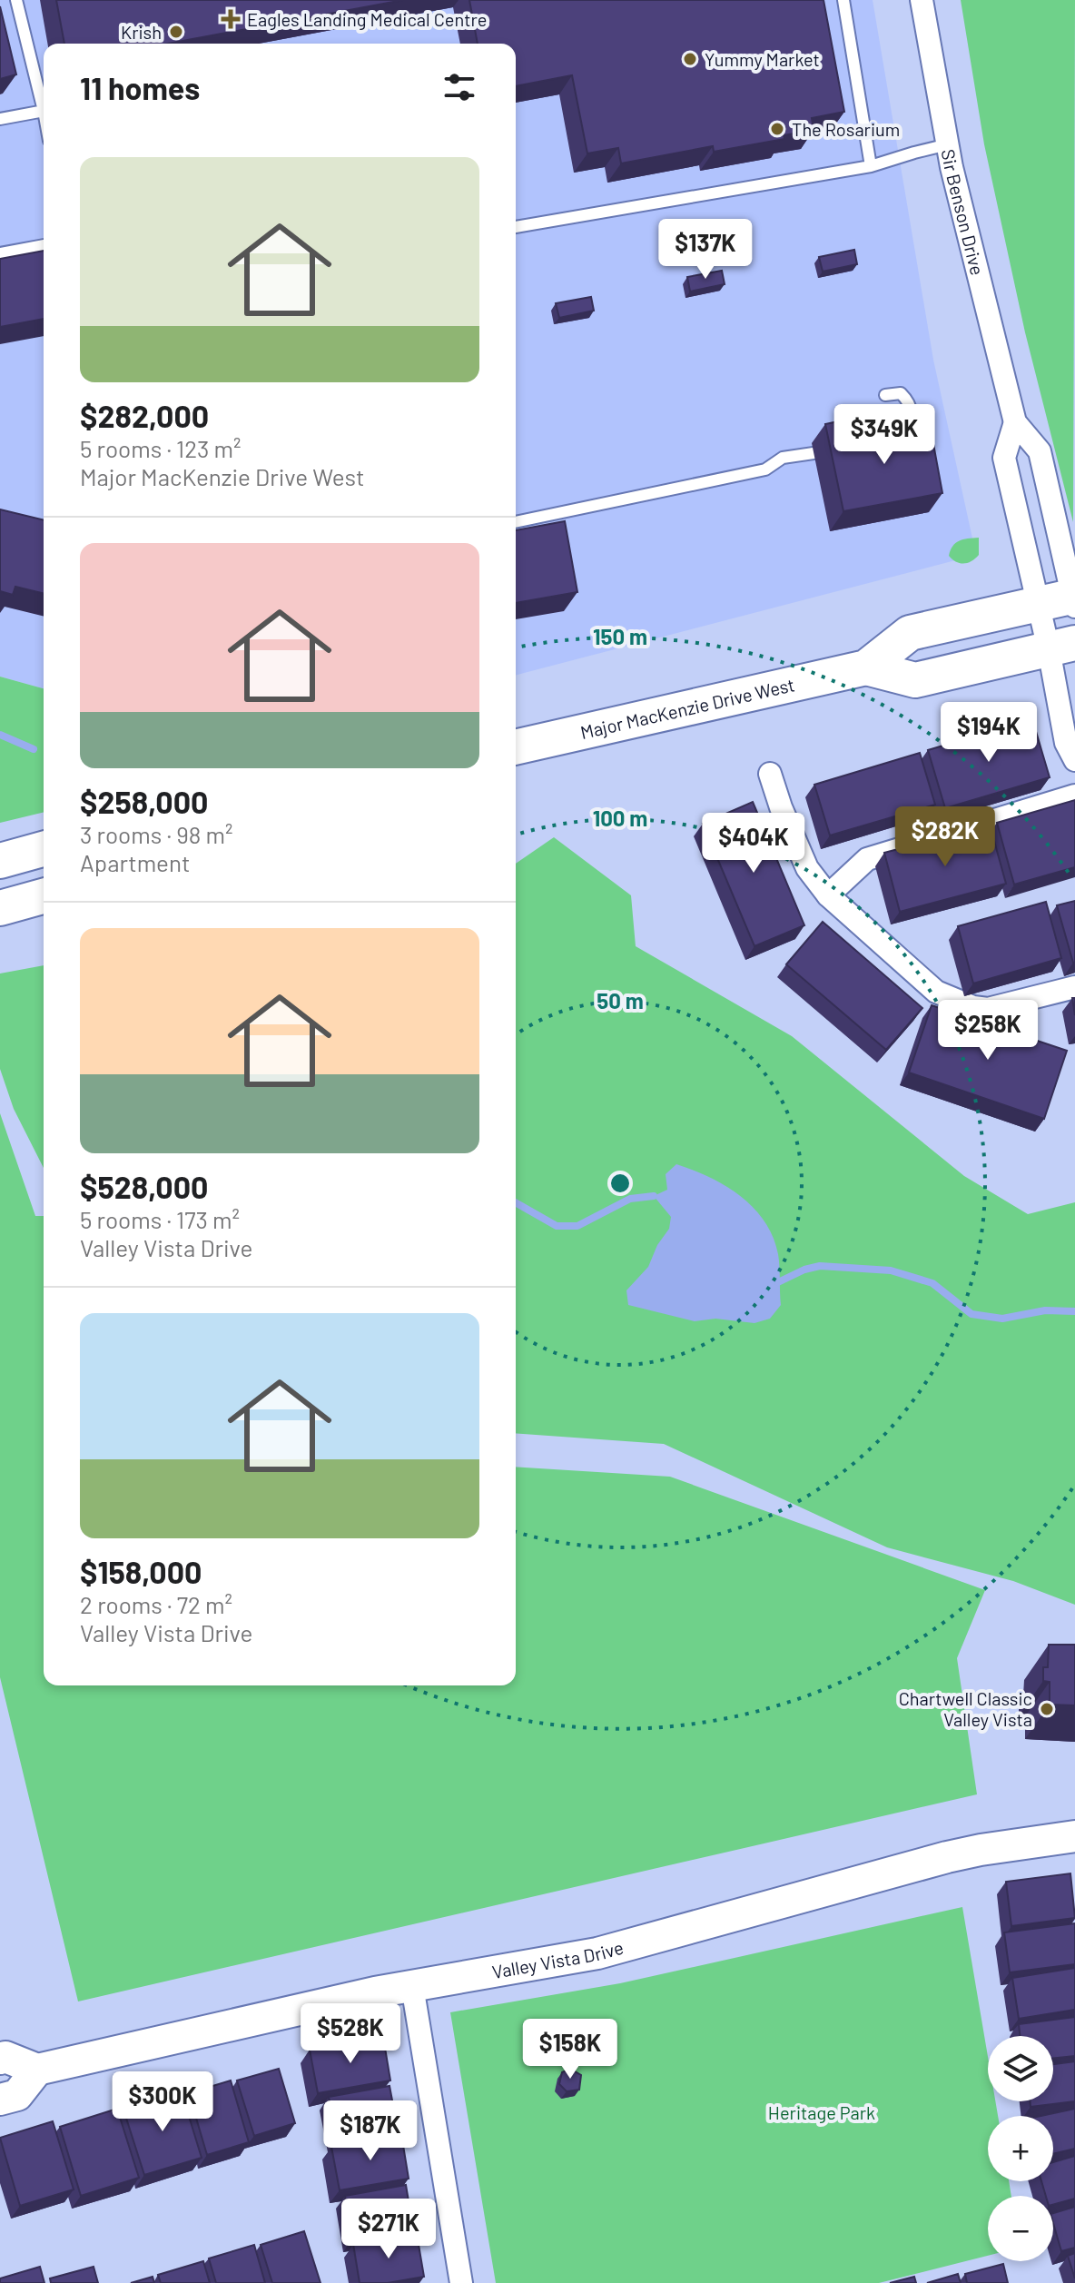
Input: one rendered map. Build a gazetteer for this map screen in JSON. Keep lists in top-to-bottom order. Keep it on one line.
{"streets":{"main road":["Major MacKenzie Drive West"],"street":["Sir Benson Drive","Valley Vista Drive"]},"crossings":[["Sir Benson Drive","Major MacKenzie Drive West"]],"parks":["Heritage Park"],"places":{"health":["Eagles Landing Medical Centre"],"other":["Krish","Yummy Market","The Rosarium","Chartwell Classic Valley Vista"]},"page":{"heading":"11 homes","list":[{"name":"$282,000","note":"5 rooms · 123 m² · Major MacKenzie Drive West"},{"name":"$258,000","note":"3 rooms · 98 m² · Apartment"},{"name":"$528,000","note":"5 rooms · 173 m² · Valley Vista Drive"},{"name":"$158,000","note":"2 rooms · 72 m² · Valley Vista Drive"}],"price":["$137K","$349K","$194K","$282K","$404K","$258K","$528K","$158K","$300K","$187K","$271K"],"map_buttons":["+","−"]},"rings":["150 m","100 m","50 m"]}
